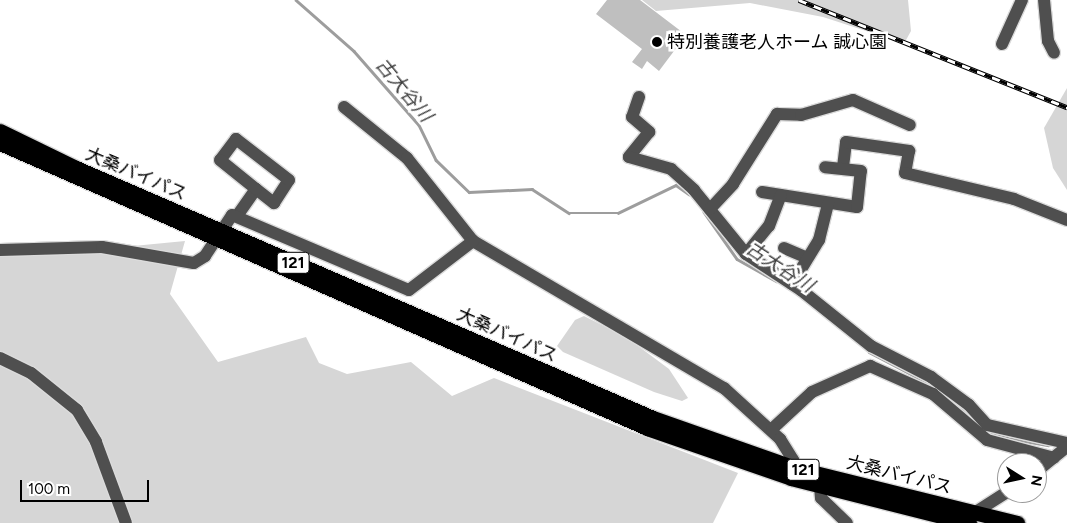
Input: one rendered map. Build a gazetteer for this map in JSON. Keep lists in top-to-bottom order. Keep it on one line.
{"streets":{"highway":["大桑バイパス","121"]},"water":["古大谷川"],"places":["特別養護老人ホーム 誠心園"],"scale_bar":"100 m","north":"right"}
